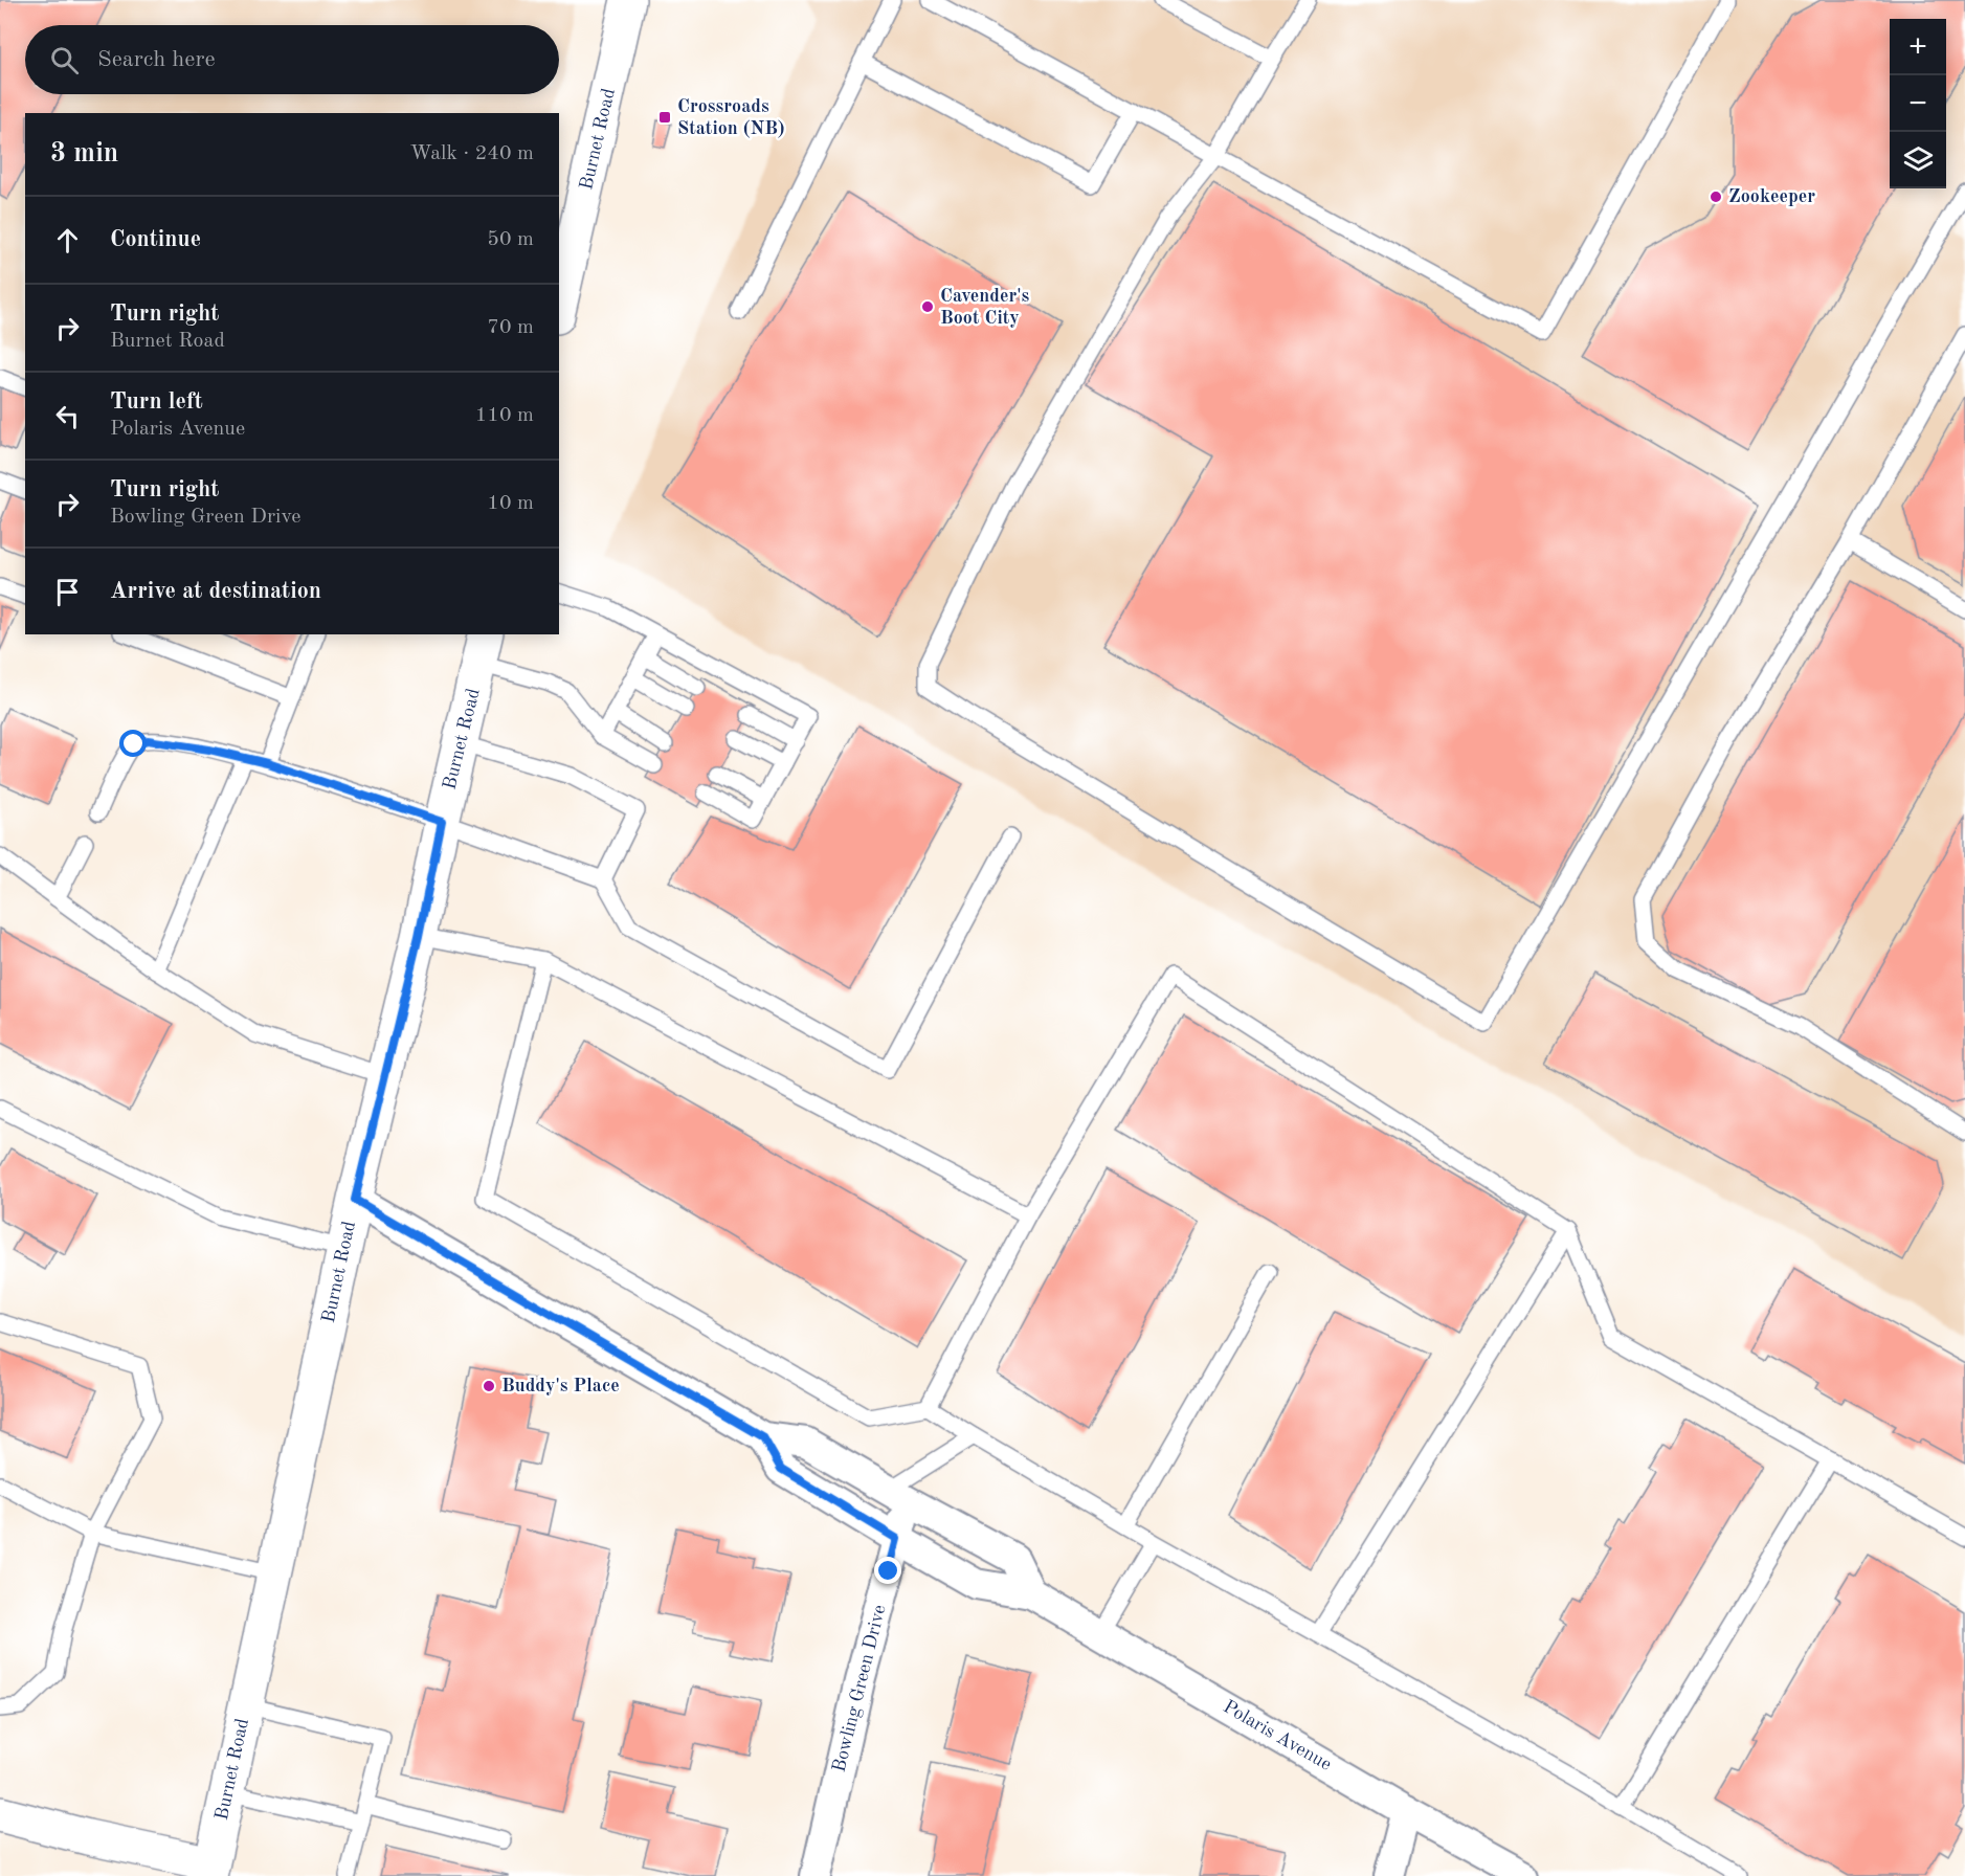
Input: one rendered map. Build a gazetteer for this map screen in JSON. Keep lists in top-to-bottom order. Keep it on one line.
{"streets":{"main road":["Burnet Road"],"street":["Bowling Green Drive","Polaris Avenue"]},"crossings":[["Bowling Green Drive","Polaris Avenue"]],"places":{"transit":["Crossroads Station (NB)"],"other":["Zookeeper","Cavender's Boot City","Buddy's Place"]},"page":{"map_buttons":["+","−"],"search":"Search here","heading":["3 min","Walk · 240 m"],"list":[["Continue","50 m"],["Turn right","Burnet Road","70 m"],["Turn left","Polaris Avenue","110 m"],["Turn right","Bowling Green Drive","10 m"],"Arrive at destination"]}}
